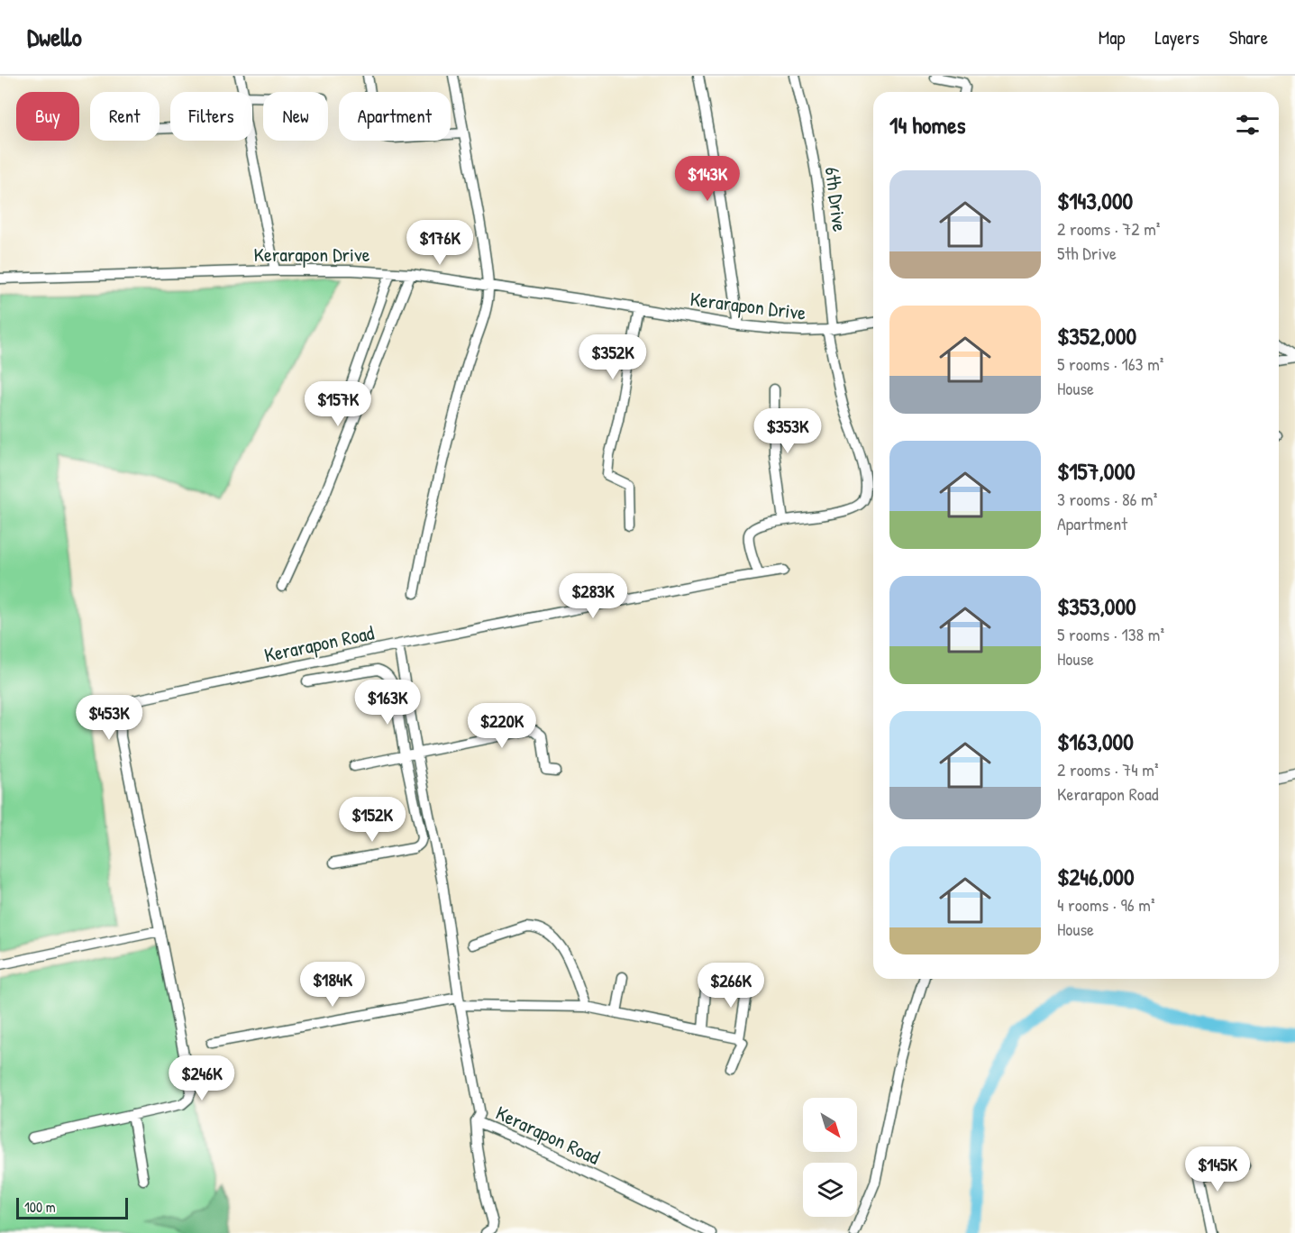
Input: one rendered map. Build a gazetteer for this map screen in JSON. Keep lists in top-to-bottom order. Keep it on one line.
{"streets":{"street":["6th Drive","Kerarapon Drive","Kerarapon Road"]},"crossings":[["6th Drive","Kerarapon Drive"]],"scale_bar":"100 m","north":"bottom right","page":{"header":"Dwello","nav":["Map","Layers","Share"],"chip":["Buy","Rent","Filters","New","Apartment"],"heading":"14 homes","price":["$143K","$176K","$352K","$157K","$353K","$283K","$163K","$453K","$220K","$152K","$184K","$266K","$246K","$145K"],"list":[{"name":"$143,000","note":"2 rooms · 72 m² · 5th Drive"},{"name":"$352,000","note":"5 rooms · 163 m² · House"},{"name":"$157,000","note":"3 rooms · 86 m² · Apartment"},{"name":"$353,000","note":"5 rooms · 138 m² · House"},{"name":"$163,000","note":"2 rooms · 74 m² · Kerarapon Road"},{"name":"$246,000","note":"4 rooms · 96 m² · House"}],"scale":"100 m"}}
